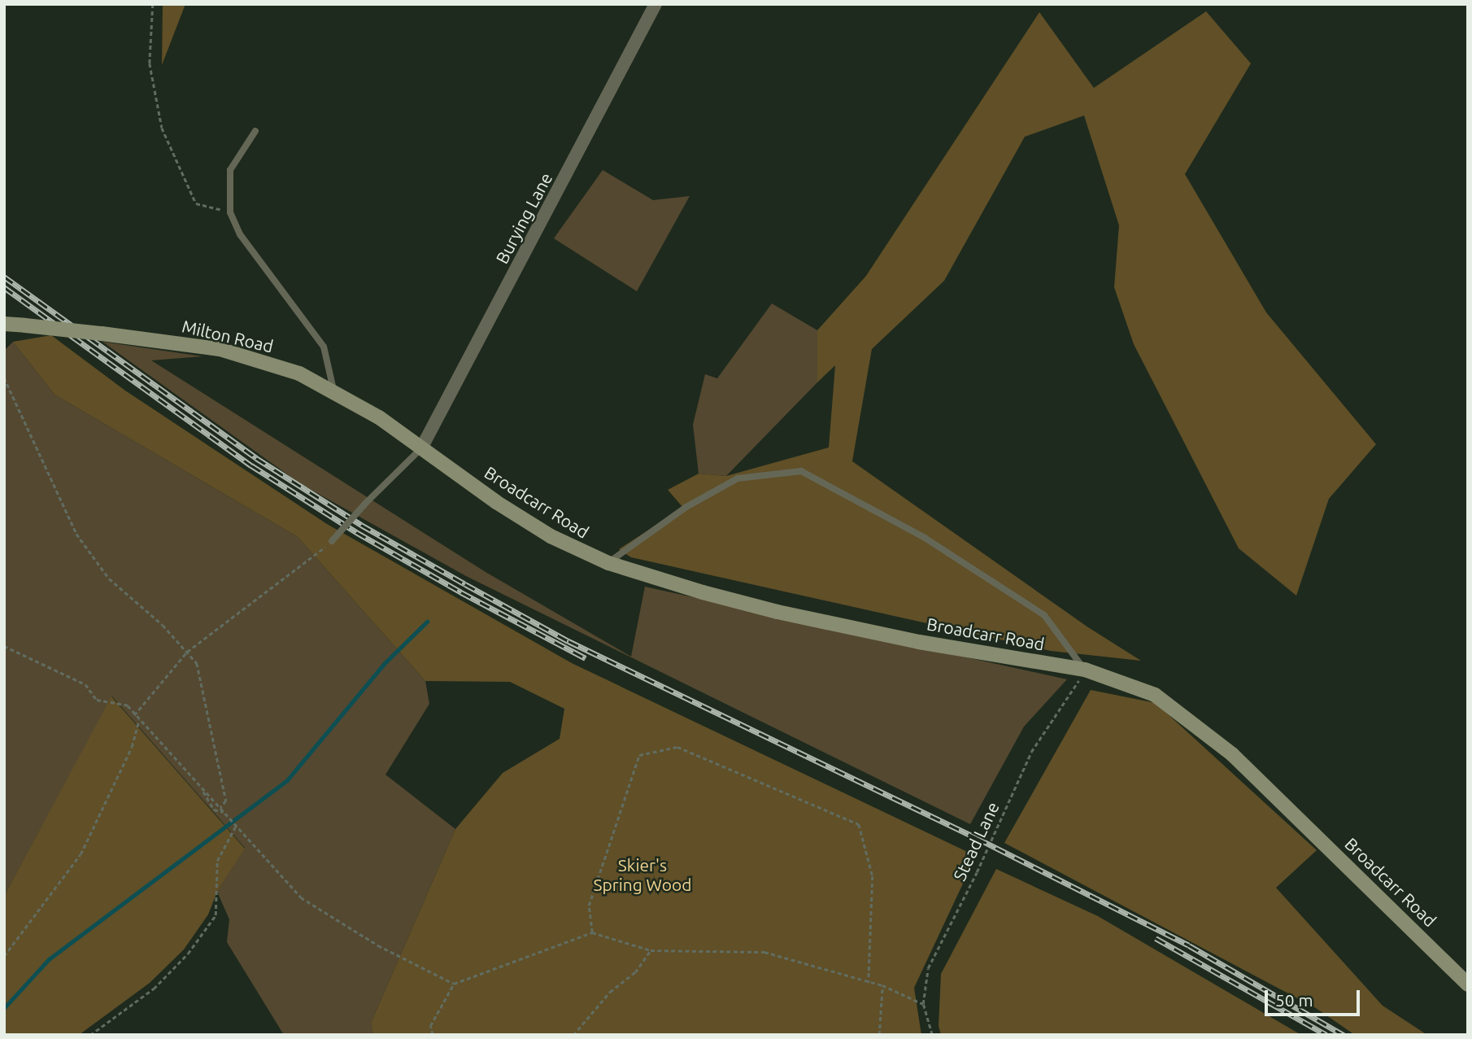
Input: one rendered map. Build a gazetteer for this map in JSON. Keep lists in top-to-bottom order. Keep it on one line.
{"streets":{"street":["Burying Lane","Milton Road","Broadcarr Road"],"path":["Stead Lane"]},"crossings":[["Burying Lane","Milton Road"],["Burying Lane","Broadcarr Road"],["Milton Road","Broadcarr Road"],["Broadcarr Road","Stead Lane"]],"parks":["Skier's Spring Wood"],"scale_bar":"50 m"}
